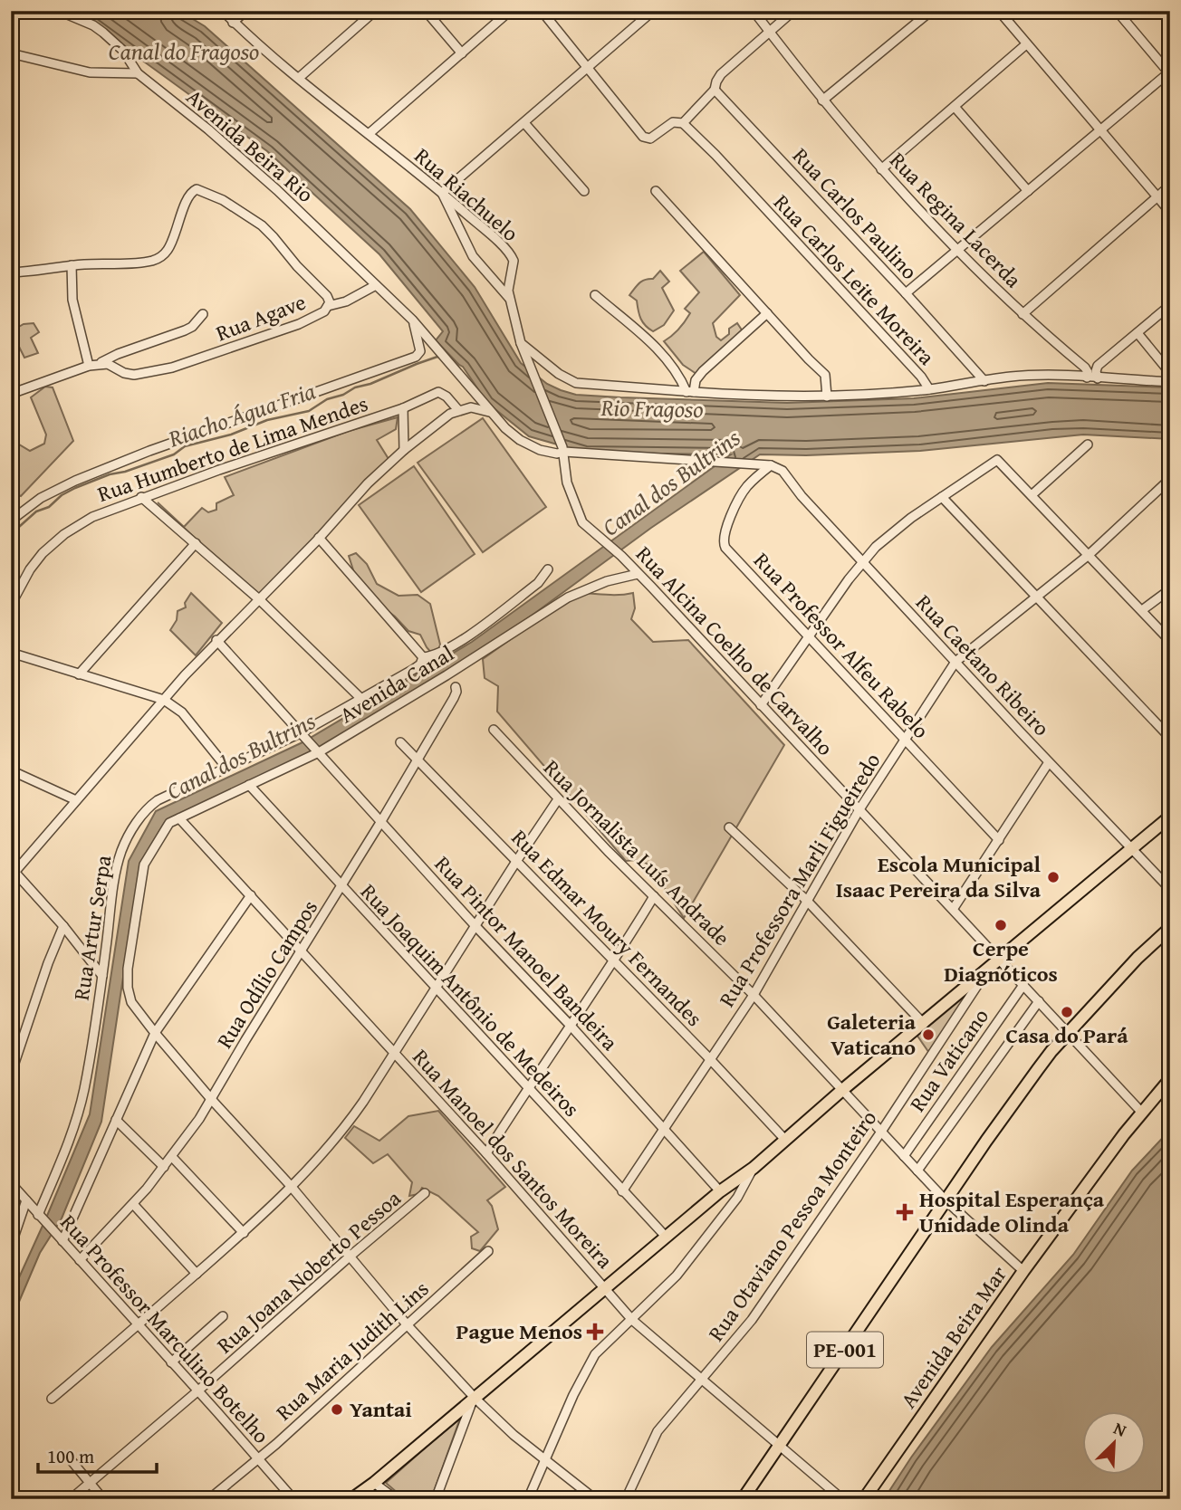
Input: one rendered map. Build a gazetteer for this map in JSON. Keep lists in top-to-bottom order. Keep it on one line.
{"streets":{"main road":["Avenida Beira Mar","PE-001"],"street":["Avenida Beira Rio","Rua Riachuelo","Rua Carlos Paulino","Rua Regina Lacerda","Rua Carlos Leite Moreira","Rua Agave","Rua Humberto de Lima Mendes","Rua Professor Alfeu Rabelo","Rua Alcina Coelho de Carvalho","Rua Caetano Ribeiro","Avenida Canal","Rua Jornalista Luís Andrade","Rua Professora Marli Figueiredo","Rua Artur Serpa","Rua Edmar Moury Fernandes","Rua Pintor Manoel Bandeira","Rua Odílio Campos","Rua Joaquim Antônio de Medeiros","Rua Vaticano","Rua Manoel dos Santos Moreira","Rua Otaviano Pessoa Monteiro","Rua Joana Noberto Pessoa","Rua Professor Marculino Botelho","Rua Maria Judith Lins"]},"crossings":[["Avenida Beira Rio","Rua Professor Alfeu Rabelo"],["Avenida Beira Rio","Rua Alcina Coelho de Carvalho"],["Avenida Beira Rio","Rua Caetano Ribeiro"],["Rua Riachuelo","Rua Alcina Coelho de Carvalho"],["Rua Carlos Paulino","Rua Carlos Leite Moreira"],["Rua Regina Lacerda","Rua Carlos Leite Moreira"],["Rua Professor Alfeu Rabelo","Rua Caetano Ribeiro"],["Rua Professor Alfeu Rabelo","Rua Professora Marli Figueiredo"],["Rua Alcina Coelho de Carvalho","Avenida Canal"],["Rua Alcina Coelho de Carvalho","Rua Professora Marli Figueiredo"],["Rua Alcina Coelho de Carvalho","Rua Vaticano"],["Rua Alcina Coelho de Carvalho","Avenida Beira Mar"],["Rua Alcina Coelho de Carvalho","PE-001"],["Rua Caetano Ribeiro","Rua Professora Marli Figueiredo"],["Avenida Canal","Rua Pintor Manoel Bandeira"],["Avenida Canal","Rua Joaquim Antônio de Medeiros"],["Avenida Canal","Rua Manoel dos Santos Moreira"],["Rua Jornalista Luís Andrade","Rua Professora Marli Figueiredo"],["Rua Jornalista Luís Andrade","Rua Vaticano"],["Rua Jornalista Luís Andrade","Rua Otaviano Pessoa Monteiro"],["Rua Jornalista Luís Andrade","Avenida Beira Mar"],["Rua Jornalista Luís Andrade","PE-001"],["Rua Professora Marli Figueiredo","Rua Edmar Moury Fernandes"],["Rua Professora Marli Figueiredo","Rua Pintor Manoel Bandeira"],["Rua Professora Marli Figueiredo","Rua Joaquim Antônio de Medeiros"],["Rua Artur Serpa","Rua Pintor Manoel Bandeira"],["Rua Artur Serpa","Rua Professor Marculino Botelho"],["Rua Edmar Moury Fernandes","Rua Odílio Campos"],["Rua Pintor Manoel Bandeira","Rua Odílio Campos"],["Rua Odílio Campos","Rua Joaquim Antônio de Medeiros"],["Rua Odílio Campos","Rua Manoel dos Santos Moreira"],["Rua Odílio Campos","Rua Professor Marculino Botelho"],["Rua Manoel dos Santos Moreira","Rua Otaviano Pessoa Monteiro"],["Rua Manoel dos Santos Moreira","PE-001"],["Rua Joana Noberto Pessoa","Rua Professor Marculino Botelho"],["Rua Professor Marculino Botelho","Rua Maria Judith Lins"]],"water":["Canal do Fragoso","Rio Fragoso","Riacho Água Fria","Canal dos Bultrins"],"places":{"other":["Escola Municipal Isaac Pereira da Silva","Cerpe Diagnóticos","Casa do Pará","Galeteria Vaticano","Yantai"],"health":["Hospital Esperança Unidade Olinda","Pague Menos"]},"scale_bar":"100 m","north":"top right"}
